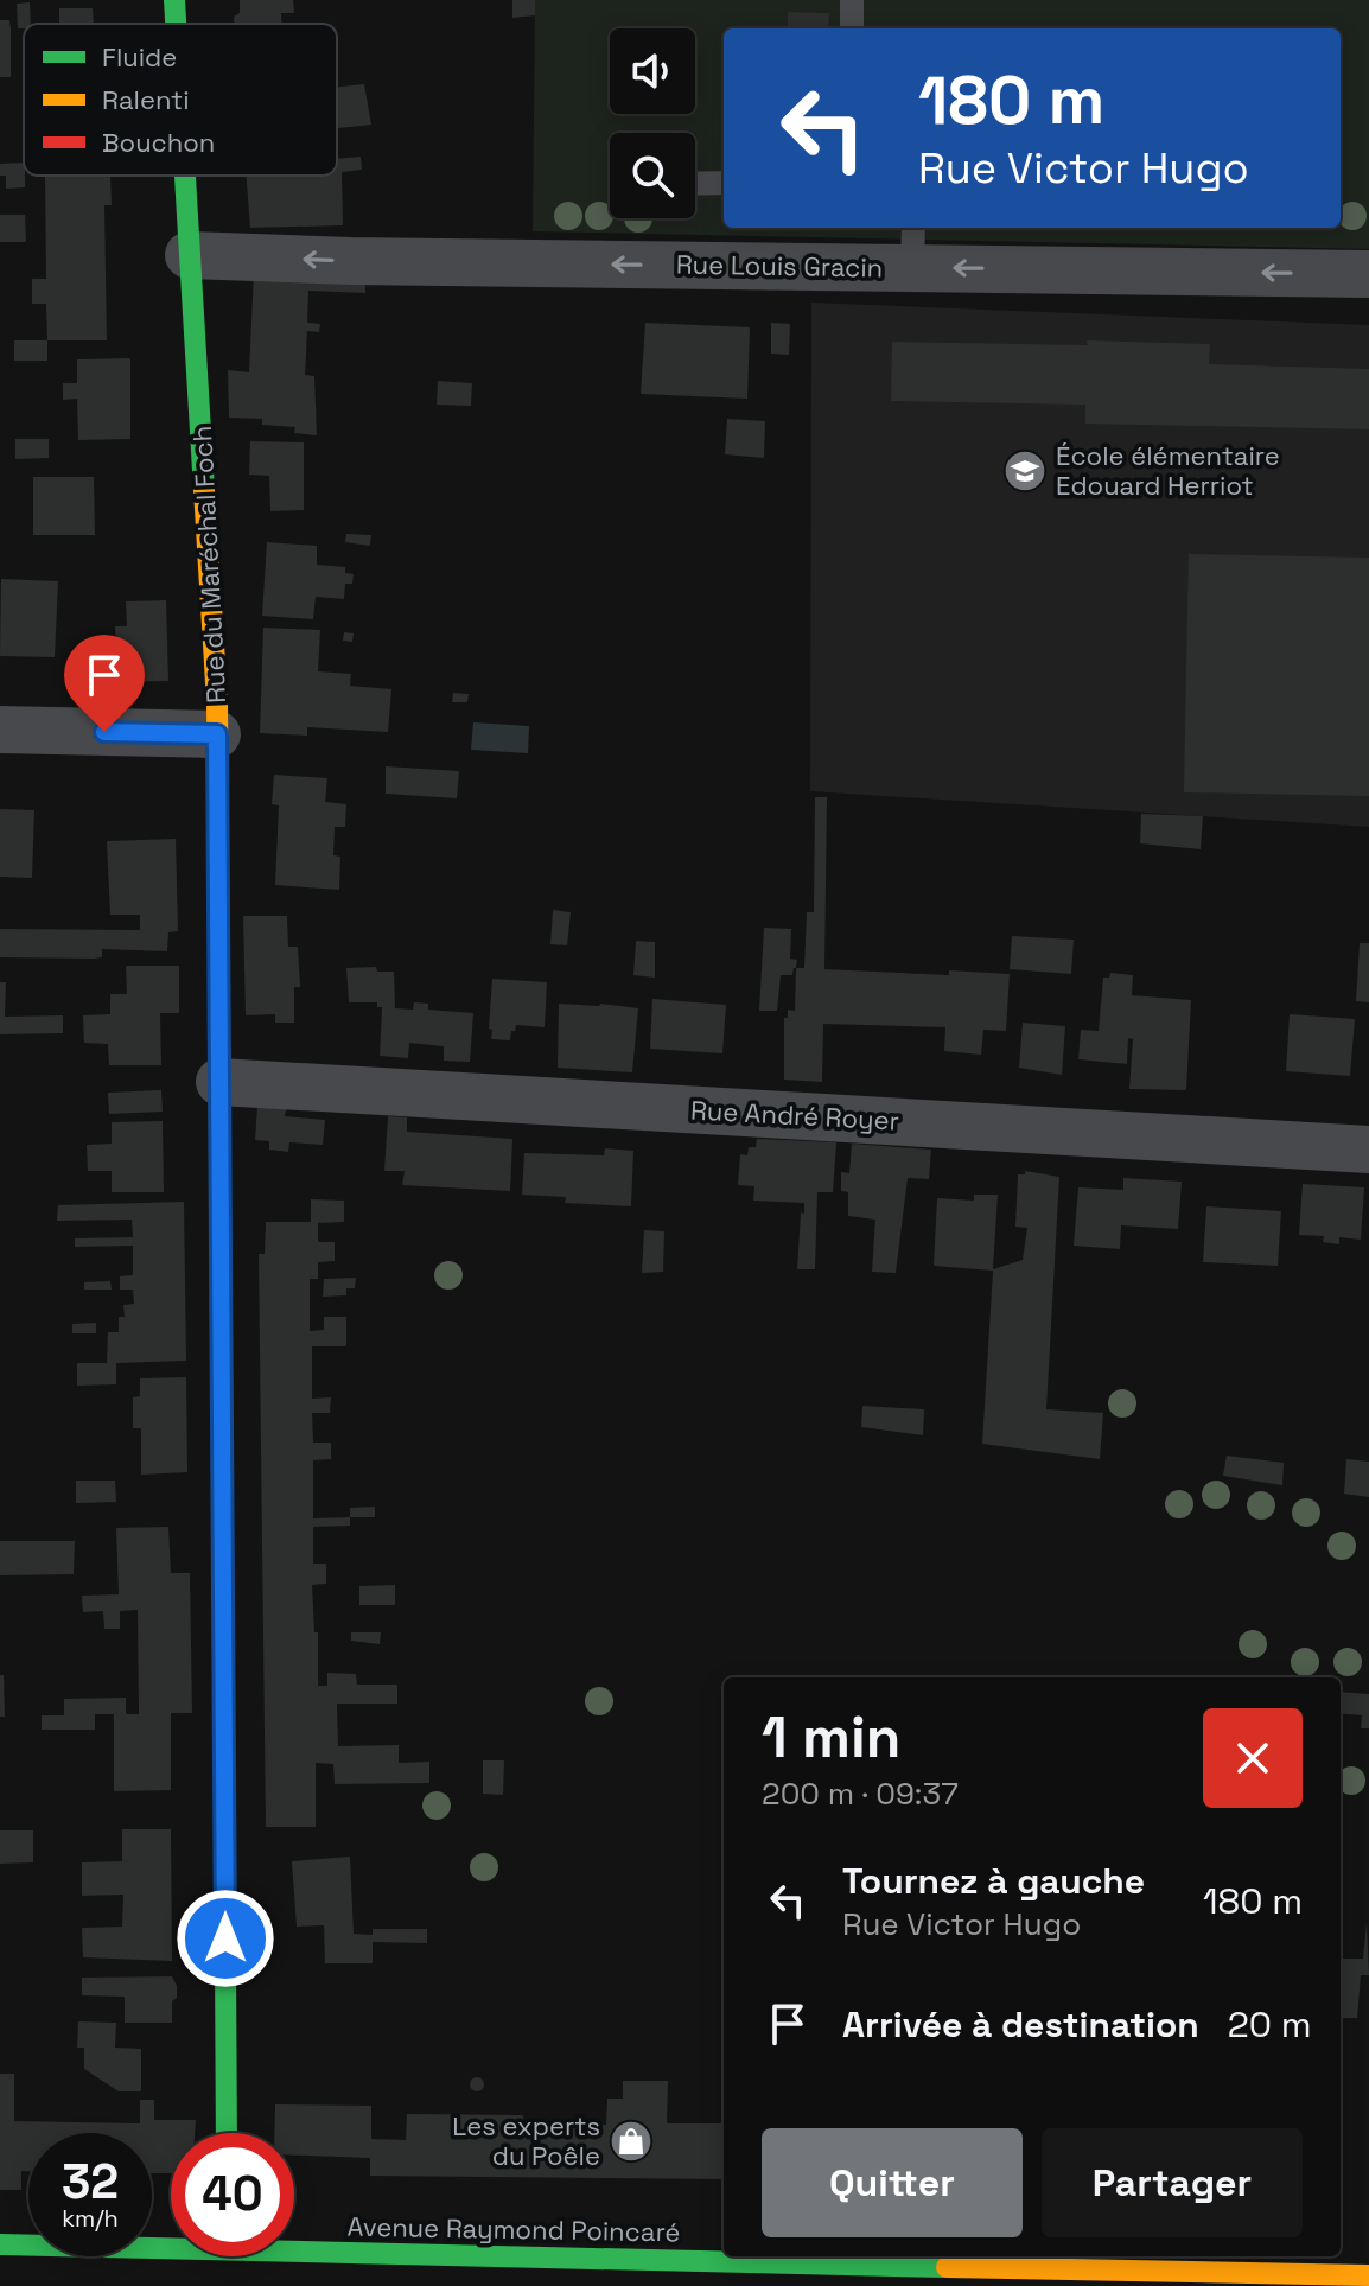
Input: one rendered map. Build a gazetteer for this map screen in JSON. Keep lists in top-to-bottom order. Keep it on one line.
{"streets":{"street":["Rue Louis Gracin","Rue du Maréchal Foch","Rue André Royer","Avenue Raymond Poincaré"]},"crossings":[["Rue Louis Gracin","Rue du Maréchal Foch"],["Rue du Maréchal Foch","Rue André Royer"]],"one_way":["Rue Louis Gracin"],"places":{"school or university":["École élémentaire Edouard Herriot"],"shop":["Les experts du Poêle"]},"legend":["Fluide","Ralenti","Bouchon"],"page":{"turn":["180 m","Rue Victor Hugo"],"heading":["1 min","200 m · 09:37"],"list":[{"name":"Tournez à gauche","note":"Rue Victor Hugo","value":"180 m"},{"name":"Arrivée à destination","value":"20 m"}],"buttons":["Quitter","Partager"],"speed":"32 km/h","limit":"40"}}
